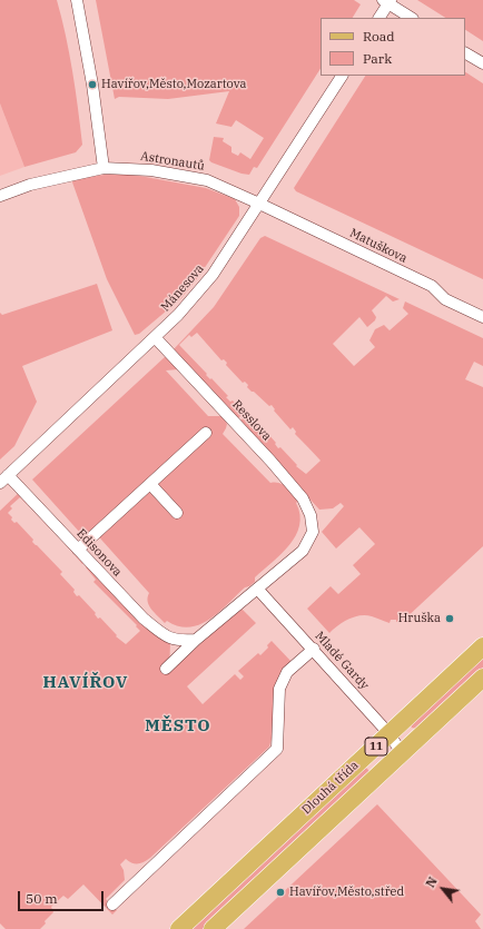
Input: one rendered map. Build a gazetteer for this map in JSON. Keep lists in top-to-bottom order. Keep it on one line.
{"streets":{"main road":["11","Dlouhá třída"],"street":["Astronautů","Matuškova","Mánesova","Resslova","Edisonova","Mladé Gardy"]},"crossings":[["Astronautů","Matuškova"],["Astronautů","Mánesova"],["Matuškova","Mánesova"],["Mánesova","Resslova"],["Mánesova","Edisonova"],["Resslova","Mladé Gardy"],["Mladé Gardy","Dlouhá třída"]],"districts":["HAVÍŘOV","MĚSTO"],"places":["Havířov,Město,Mozartova","Hruška","Havířov,Město,střed"],"legend":["Road","Park"],"scale_bar":"50 m","north":"top left"}
